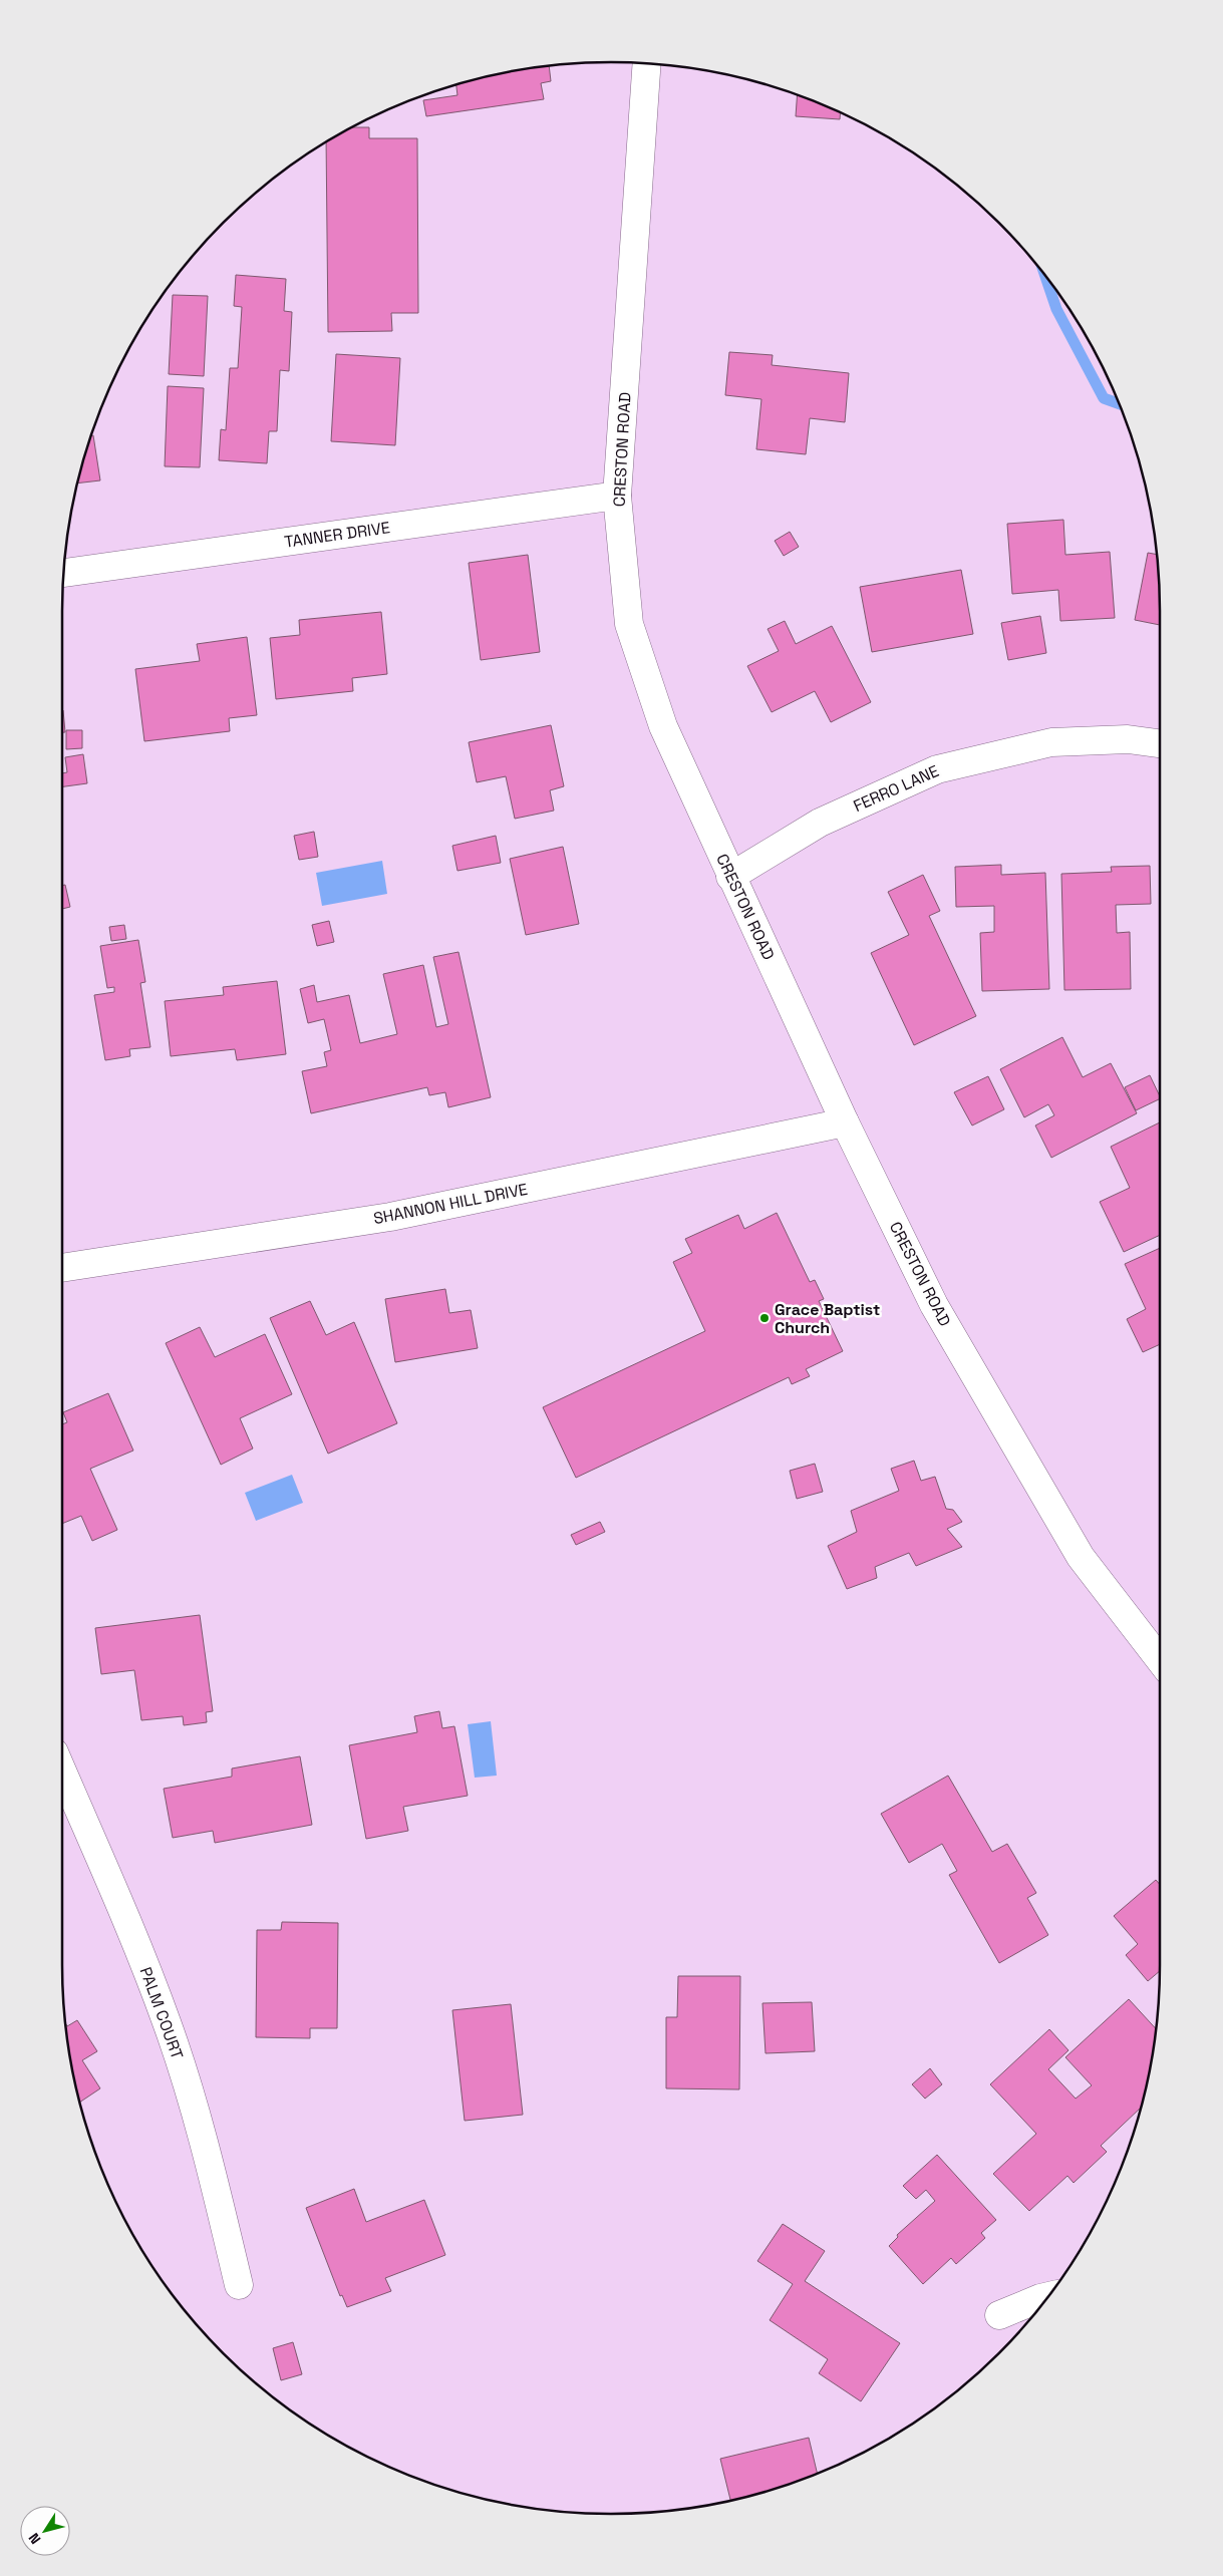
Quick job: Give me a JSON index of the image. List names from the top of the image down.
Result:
{
  "streets": {
    "street": [
      "CRESTON ROAD",
      "TANNER DRIVE",
      "FERRO LANE",
      "SHANNON HILL DRIVE",
      "PALM COURT"
    ]
  },
  "crossings": [
    ["CRESTON ROAD", "TANNER DRIVE"],
    ["CRESTON ROAD", "FERRO LANE"],
    ["CRESTON ROAD", "SHANNON HILL DRIVE"]
  ],
  "places": ["Grace Baptist Church"],
  "north": "bottom left"
}
